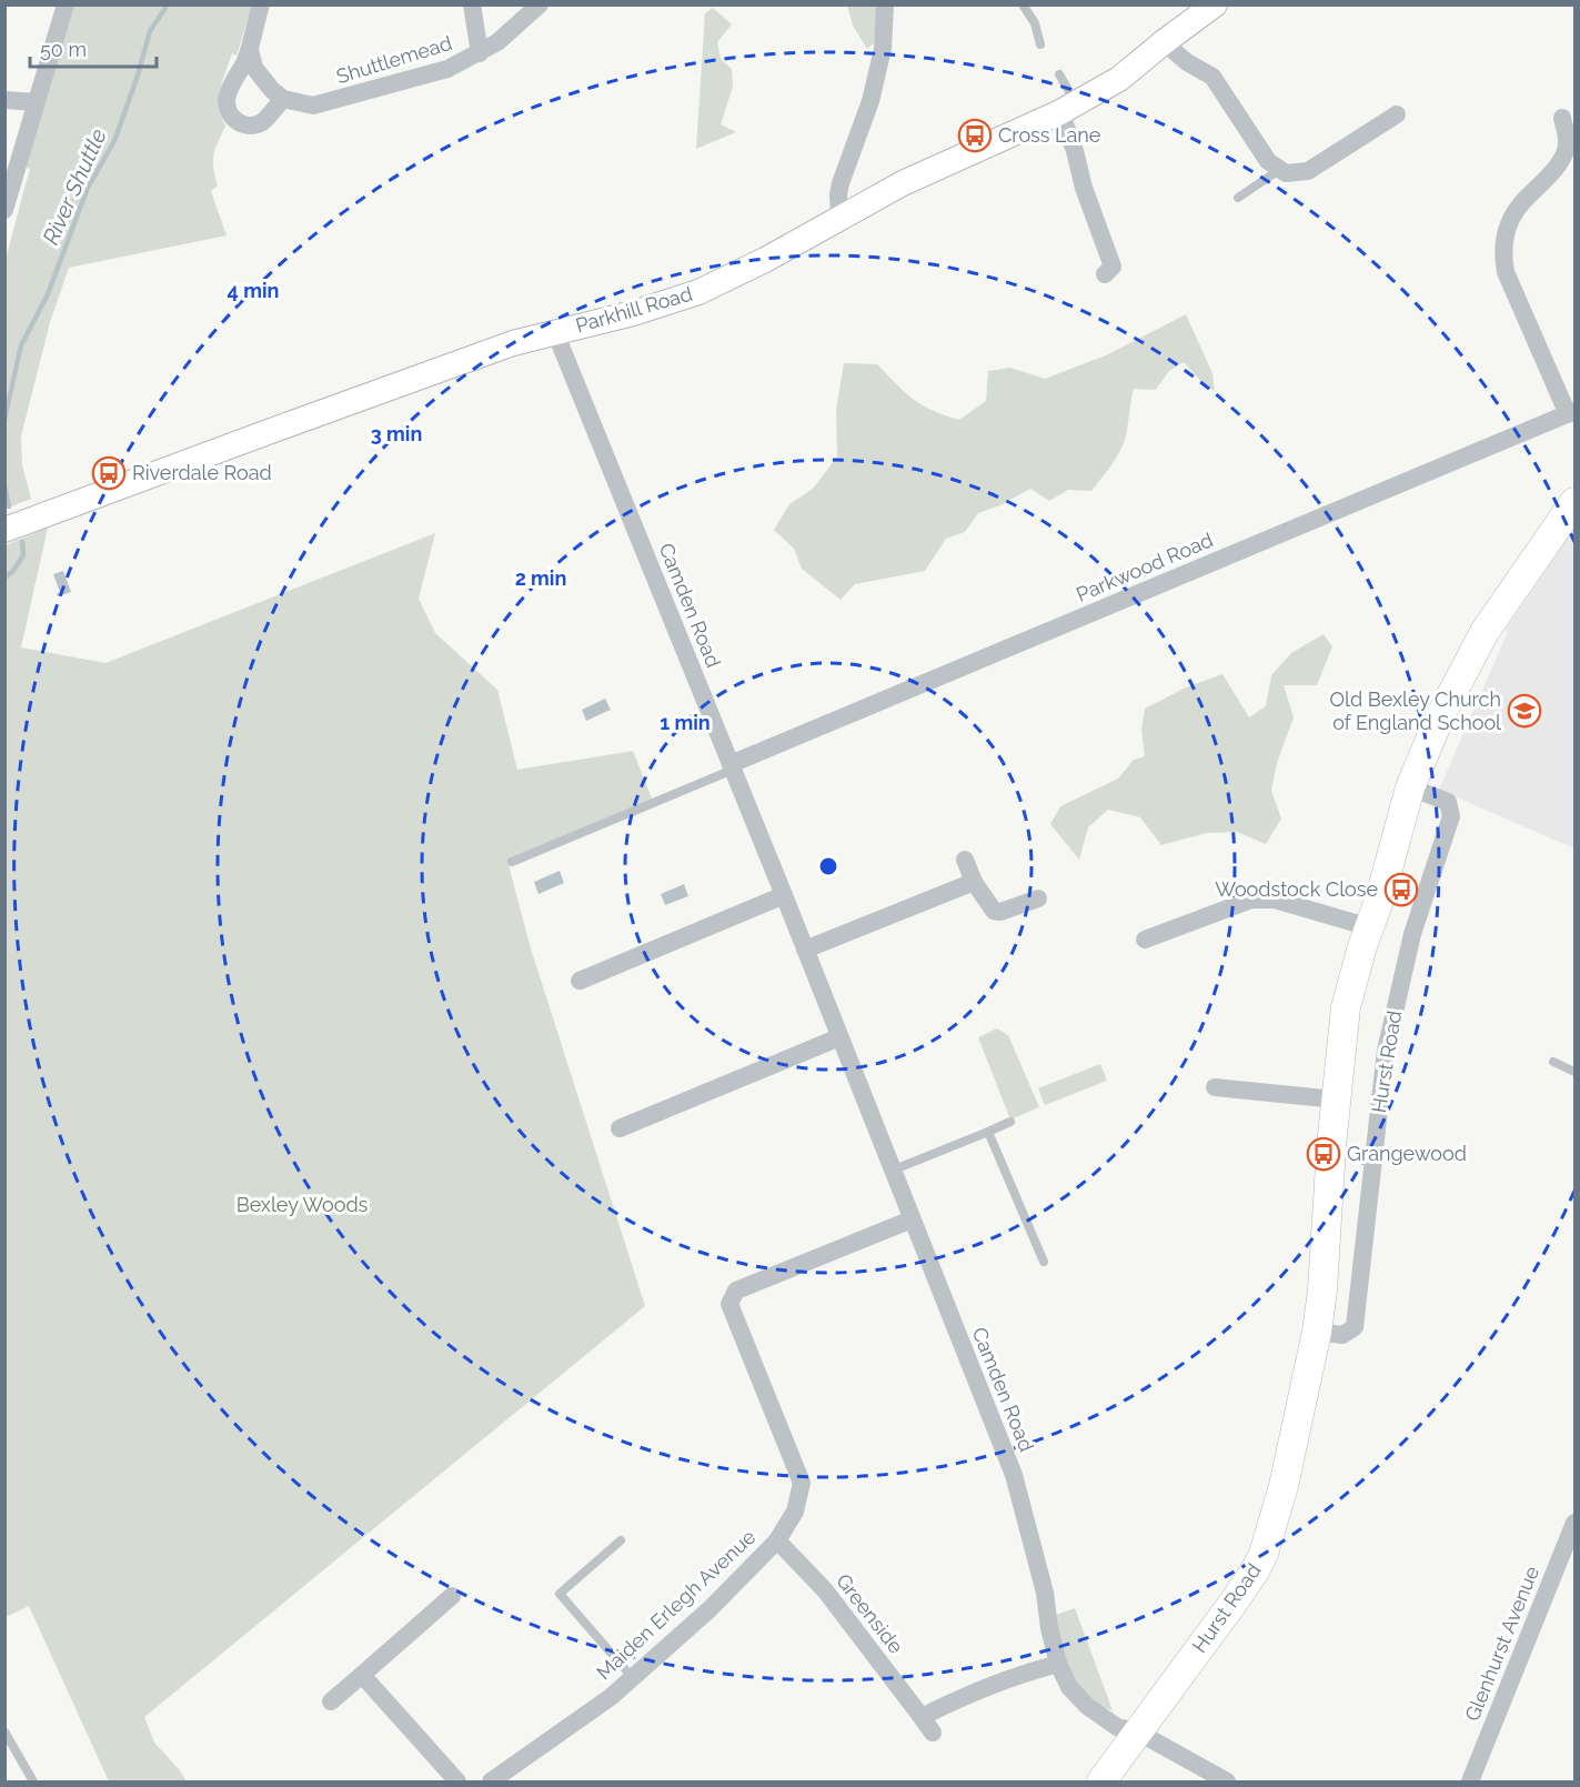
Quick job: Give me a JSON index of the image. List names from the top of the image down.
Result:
{
  "streets": {
    "main road": ["Parkhill Road", "Hurst Road"],
    "street": [
      "Shuttlemead",
      "Parkwood Road",
      "Camden Road",
      "Maiden Erlegh Avenue",
      "Greenside",
      "Glenhurst Avenue"
    ]
  },
  "crossings": [
    ["Parkhill Road", "Camden Road"],
    ["Parkwood Road", "Camden Road"],
    ["Camden Road", "Hurst Road"],
    ["Camden Road", "Maiden Erlegh Avenue"],
    ["Camden Road", "Greenside"],
    ["Maiden Erlegh Avenue", "Greenside"]
  ],
  "water": ["River Shuttle"],
  "parks": ["Bexley Woods"],
  "places": {
    "bus stop": [
      "Cross Lane",
      "Riverdale Road",
      "Woodstock Close",
      "Grangewood"
    ],
    "school or university": ["Old Bexley Church of England School"]
  },
  "scale_bar": "50 m",
  "rings": [
    "4 min",
    "3 min",
    "2 min",
    "1 min"
  ]
}
